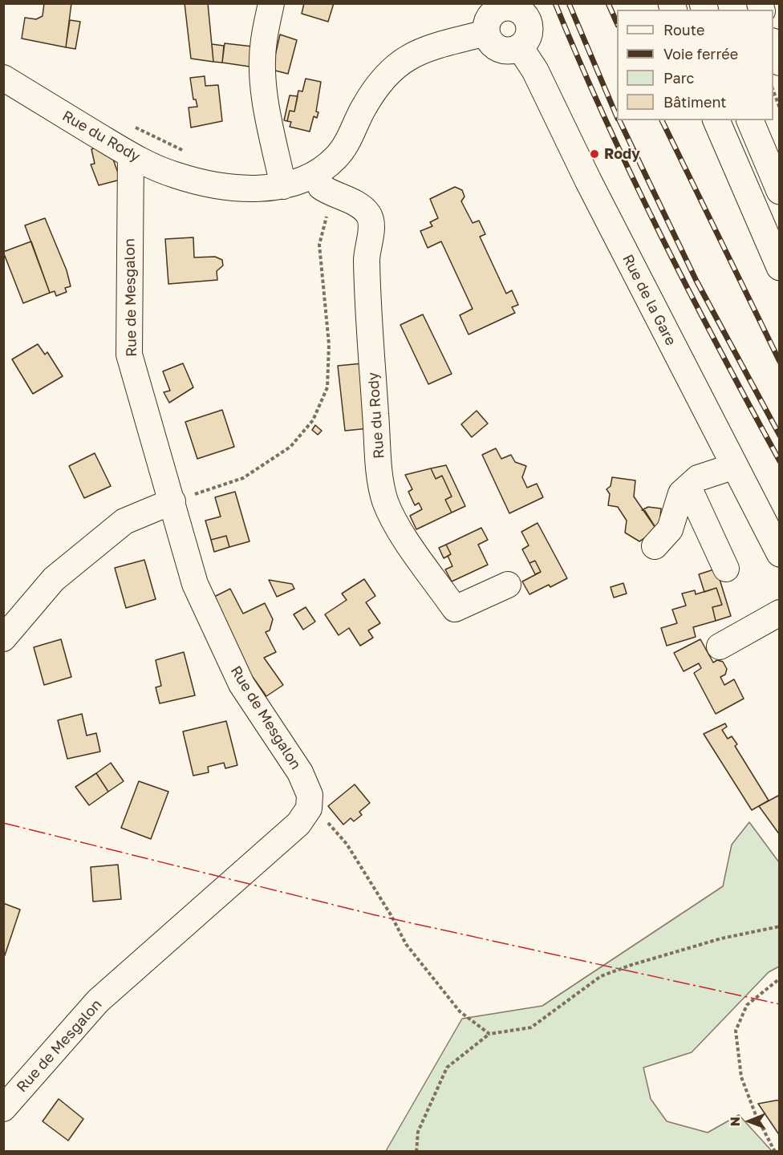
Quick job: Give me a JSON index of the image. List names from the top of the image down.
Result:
{
  "streets": {
    "main road": ["Rue de la Gare"],
    "street": ["Rue du Rody", "Rue de Mesgalon"]
  },
  "crossings": [
    ["Rue du Rody", "Rue de Mesgalon"],
    ["Rue du Rody", "Rue de la Gare"]
  ],
  "places": ["Rody"],
  "legend": [
    "Route",
    "Voie ferrée",
    "Parc",
    "Bâtiment"
  ],
  "north": "left"
}
